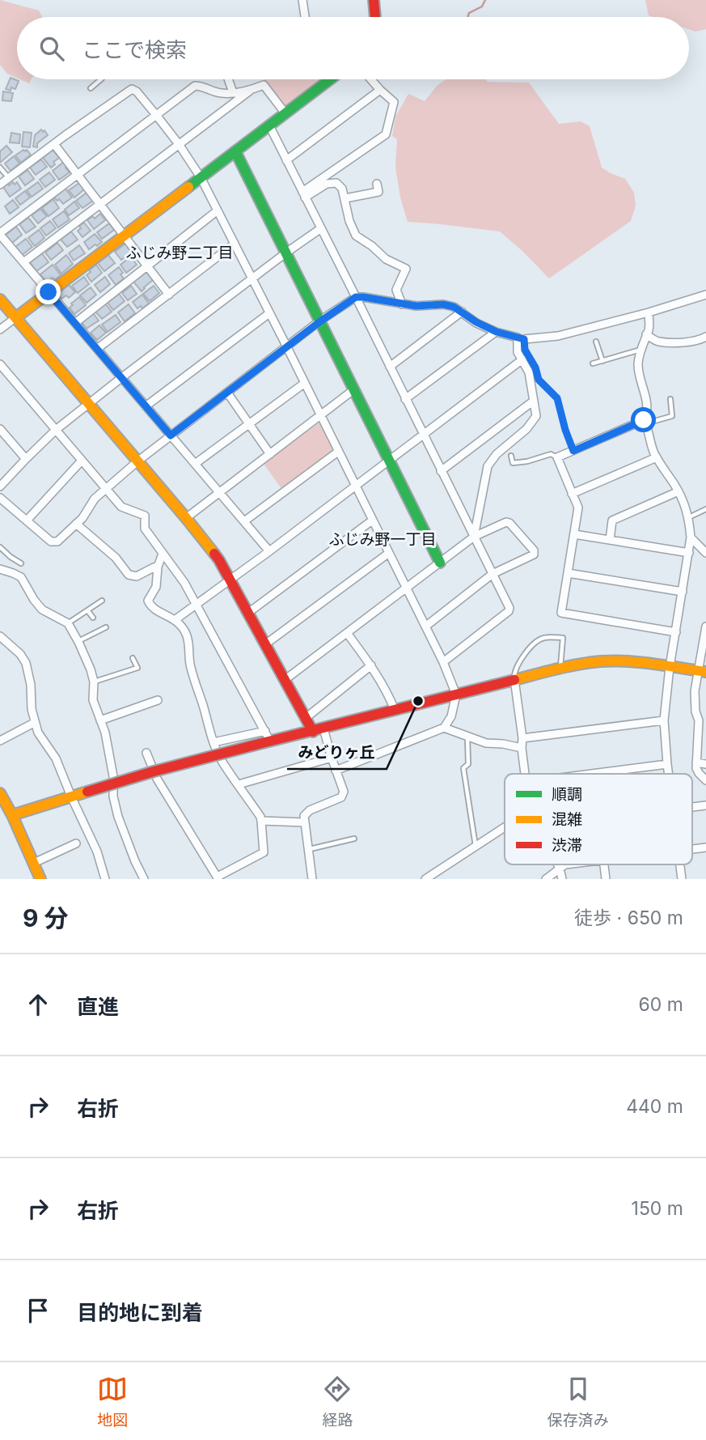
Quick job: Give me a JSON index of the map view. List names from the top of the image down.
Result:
{
  "districts": ["ふじみ野二丁目", "ふじみ野一丁目"],
  "places": ["みどりヶ丘"],
  "legend": ["順調", "混雑", "渋滞"],
  "page": {
    "search": "ここで検索",
    "heading": ["9 分", "徒歩 · 650 m"],
    "list": [
      ["直進", "60 m"],
      ["右折", "440 m"],
      ["右折", "150 m"],
      "目的地に到着"
    ],
    "nav": ["地図", "経路", "保存済み"]
  }
}
